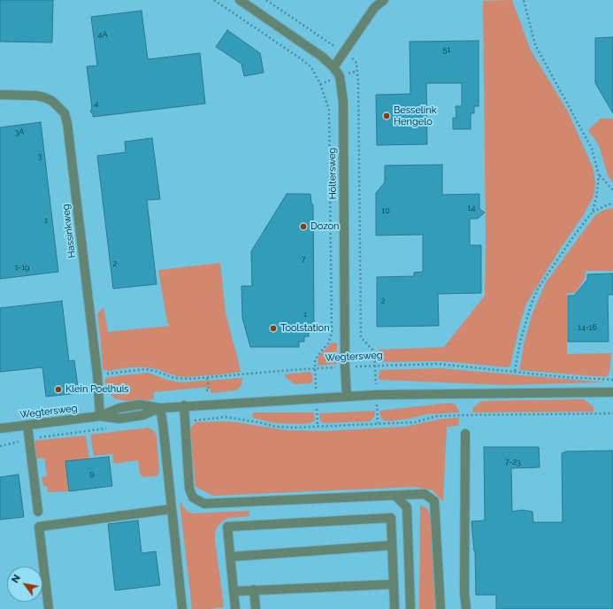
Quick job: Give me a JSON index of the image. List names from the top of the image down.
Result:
{
  "streets": {
    "street": ["Höltersweg", "Hassinkweg", "Wegtersweg"]
  },
  "crossings": [
    ["Höltersweg", "Wegtersweg"],
    ["Hassinkweg", "Wegtersweg"]
  ],
  "places": [
    "Besselink Hengelo",
    "Dozon",
    "Toolstation",
    "Klein Poelhuis"
  ],
  "house_numbers": [
    "4A",
    "51",
    "4",
    "3A",
    "3",
    "14",
    "10",
    "1",
    "7",
    "2",
    "1-19",
    "2",
    "1",
    "14-16",
    "7-23",
    "9"
  ],
  "north": "top left"
}
